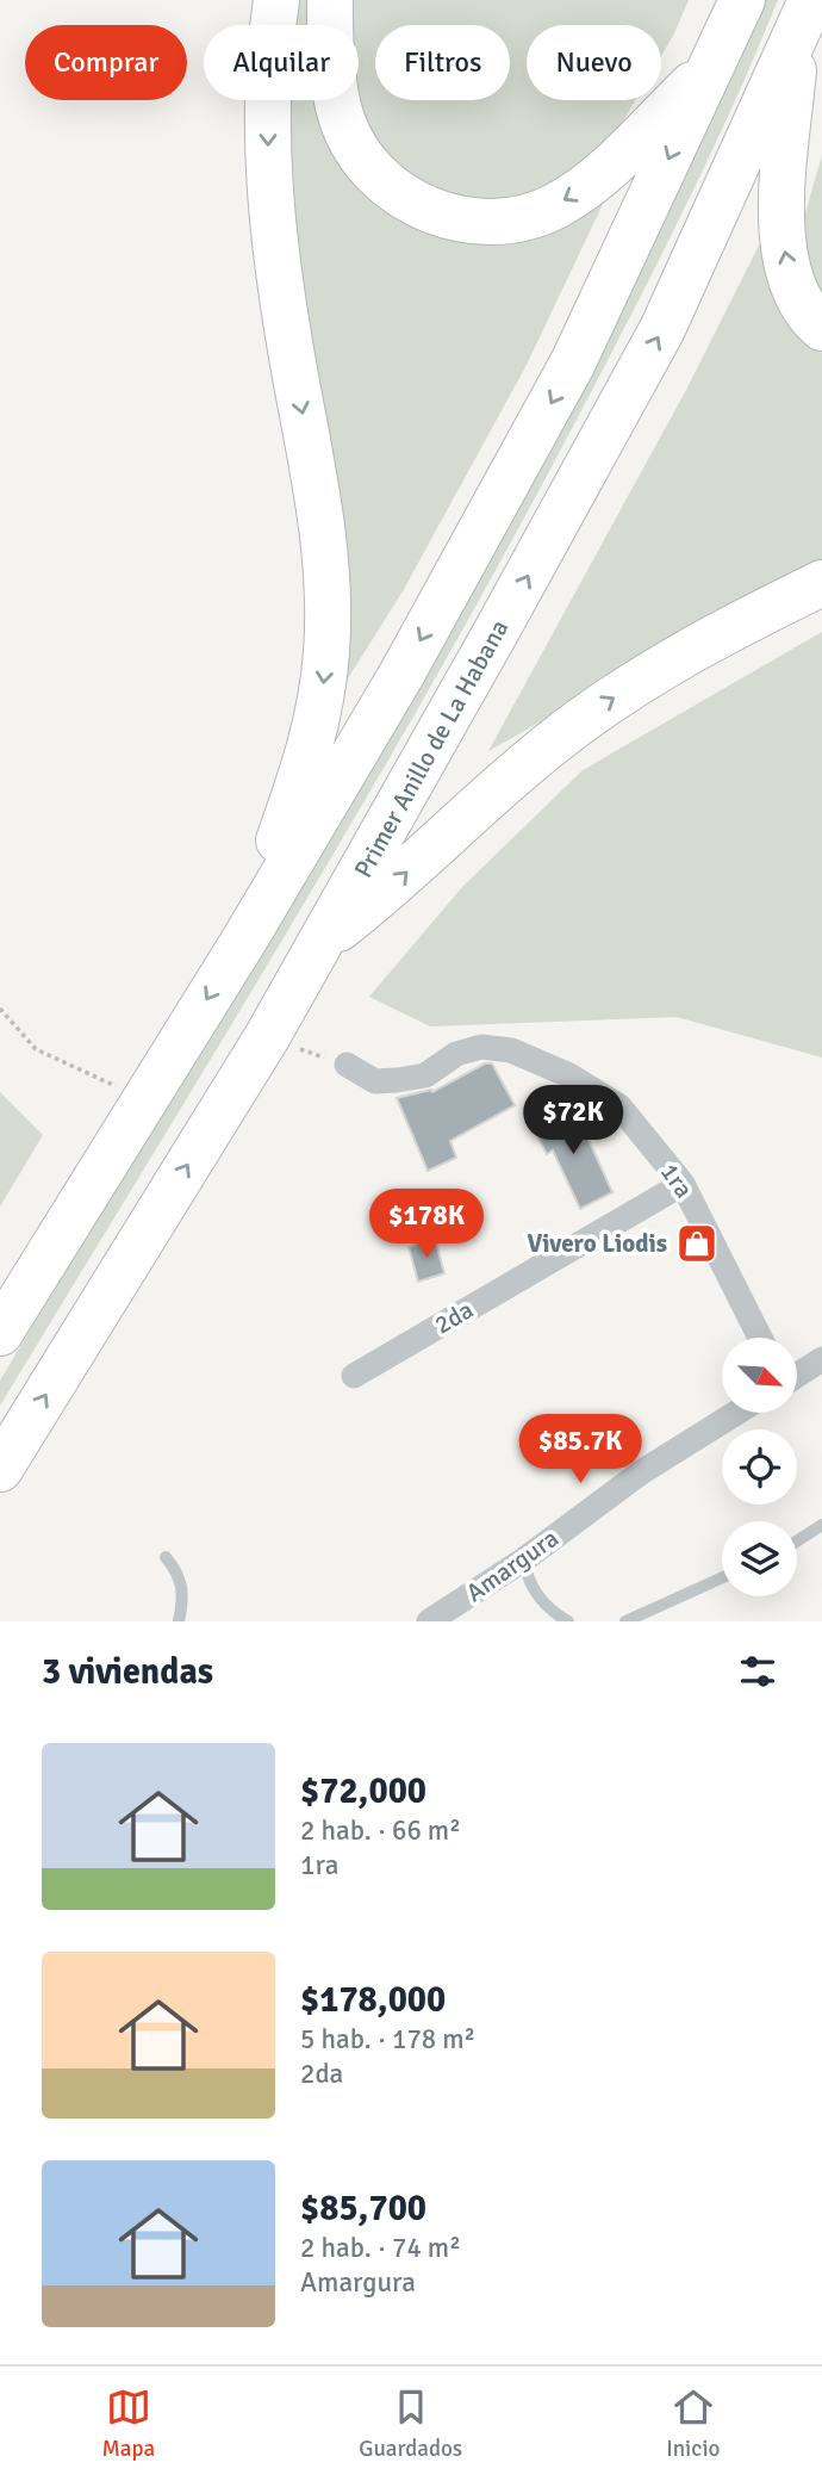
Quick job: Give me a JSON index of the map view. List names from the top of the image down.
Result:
{
  "streets": {
    "highway": ["Primer Anillo de La Habana"],
    "street": ["1ra", "2da", "Amargura"]
  },
  "crossings": [
    ["1ra", "2da"]
  ],
  "places": {
    "shop": ["Vivero Liodis"]
  },
  "north": "bottom right",
  "page": {
    "chip": [
      "Comprar",
      "Alquilar",
      "Filtros",
      "Nuevo"
    ],
    "price": ["$72K", "$178K", "$85.7K"],
    "heading": "3 viviendas",
    "list": [
      {
        "name": "$72,000",
        "note": "2 hab. · 66 m² · 1ra"
      },
      {
        "name": "$178,000",
        "note": "5 hab. · 178 m² · 2da"
      },
      {
        "name": "$85,700",
        "note": "2 hab. · 74 m² · Amargura"
      }
    ],
    "tabs": ["Mapa", "Guardados", "Inicio"]
  }
}
